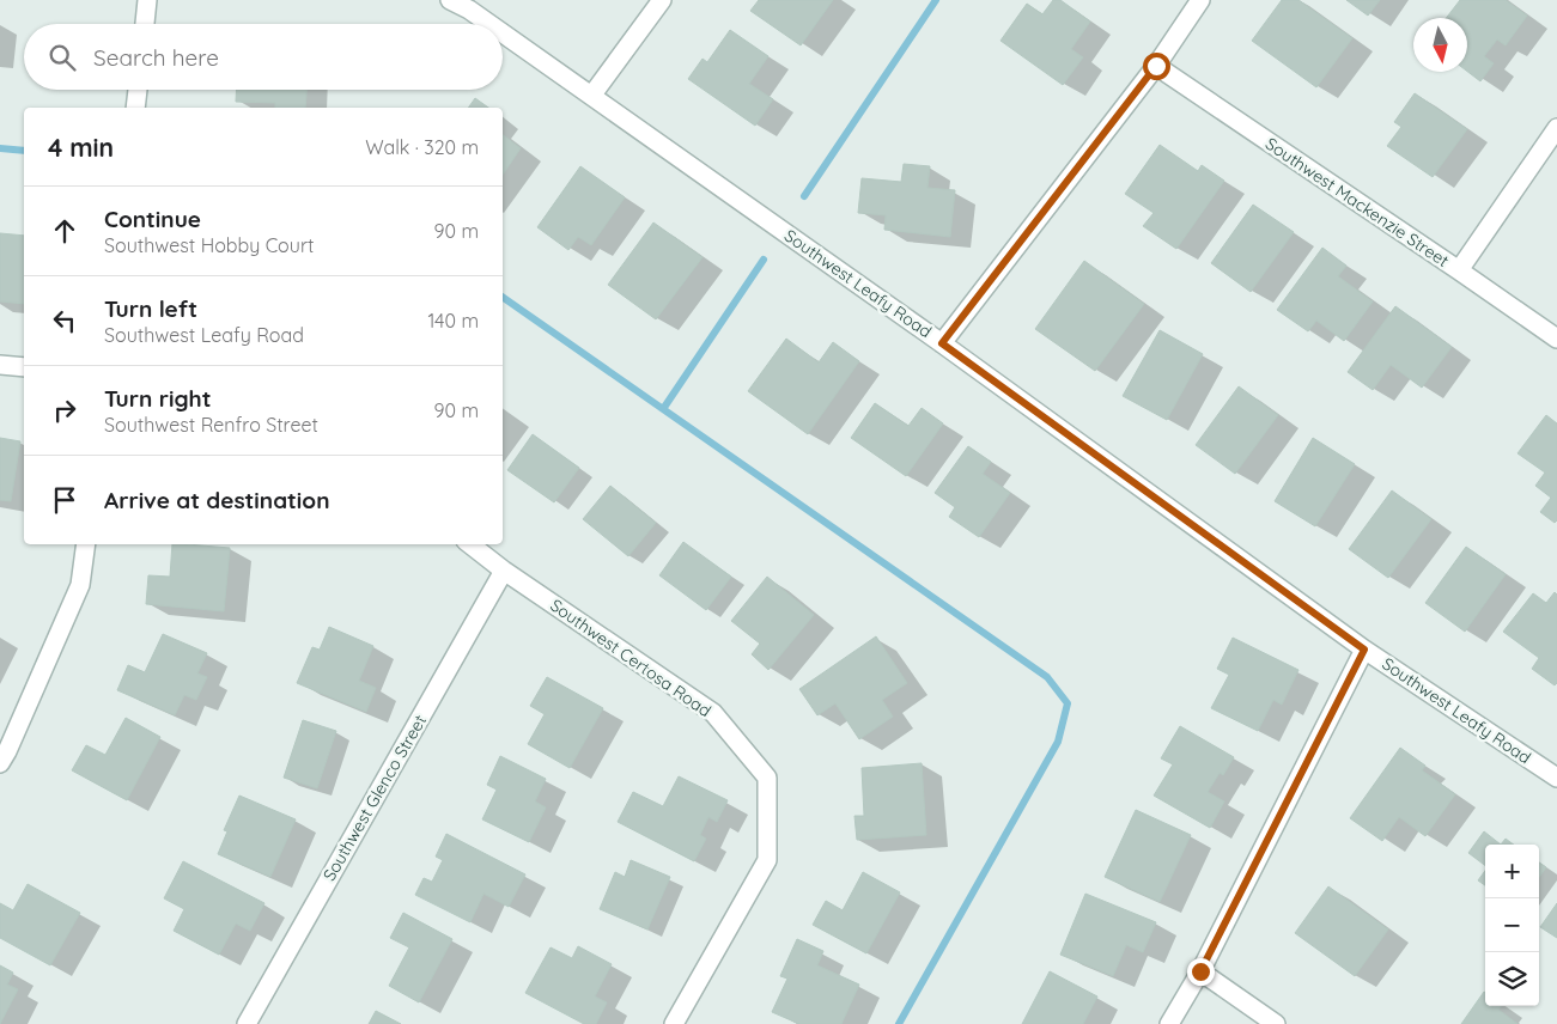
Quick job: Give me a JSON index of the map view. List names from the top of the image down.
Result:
{
  "streets": {
    "street": [
      "Southwest Mackenzie Street",
      "Southwest Leafy Road",
      "Southwest Certosa Road",
      "Southwest Glenco Street"
    ]
  },
  "crossings": [
    ["Southwest Certosa Road", "Southwest Glenco Street"]
  ],
  "north": "bottom",
  "page": {
    "search": "Search here",
    "heading": ["4 min", "Walk · 320 m"],
    "list": [
      ["Continue", "Southwest Hobby Court", "90 m"],
      ["Turn left", "Southwest Leafy Road", "140 m"],
      ["Turn right", "Southwest Renfro Street", "90 m"],
      "Arrive at destination"
    ],
    "map_buttons": ["+", "−"]
  }
}
